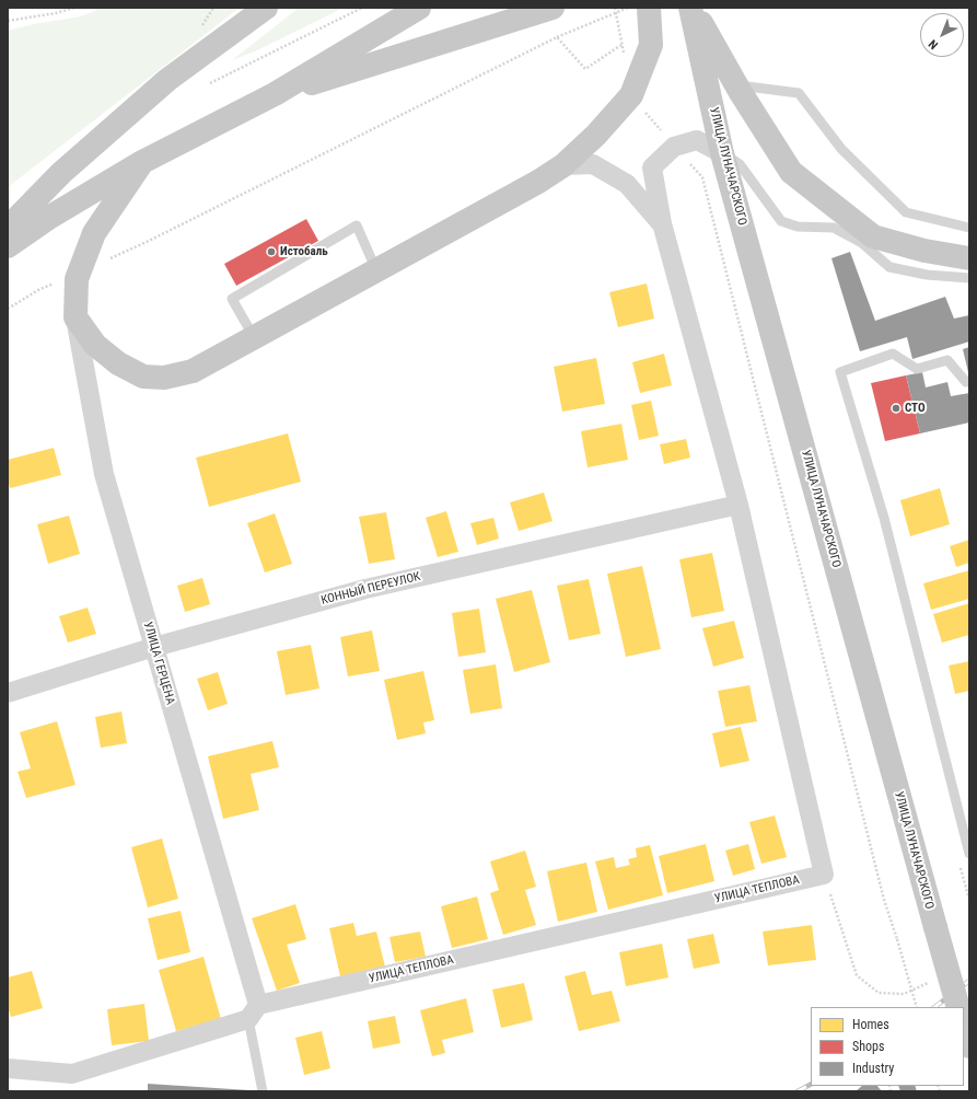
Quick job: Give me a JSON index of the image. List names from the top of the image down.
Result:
{
  "streets": {
    "main road": ["УЛИЦА ЛУНАЧАРСКОГО"],
    "street": ["КОННЫЙ ПЕРЕУЛОК", "УЛИЦА ГЕРЦЕНА", "УЛИЦА ТЕПЛОВА"]
  },
  "crossings": [
    ["КОННЫЙ ПЕРЕУЛОК", "УЛИЦА ГЕРЦЕНА"],
    ["УЛИЦА ГЕРЦЕНА", "УЛИЦА ТЕПЛОВА"]
  ],
  "places": ["Истобаль", "СТО"],
  "legend": ["Homes", "Shops", "Industry"],
  "north": "bottom left"
}
